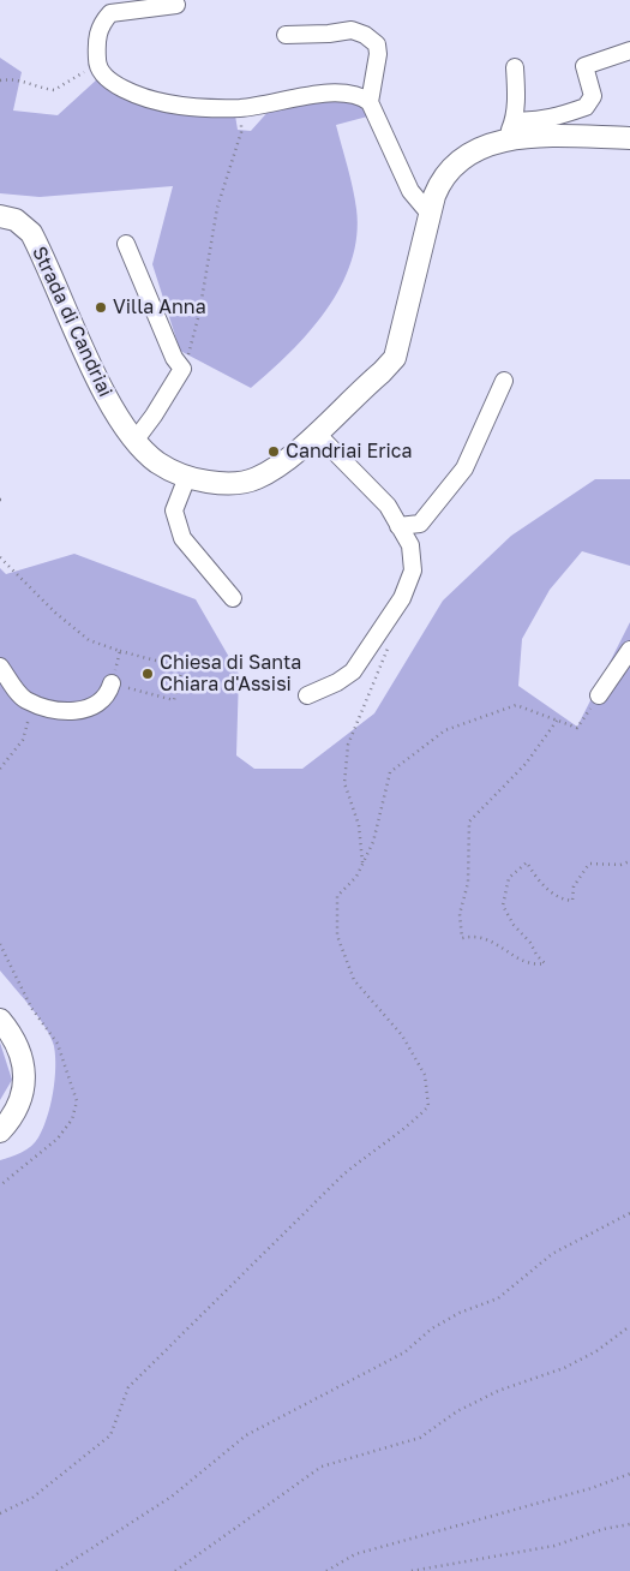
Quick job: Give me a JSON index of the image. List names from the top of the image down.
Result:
{
  "streets": {
    "main road": ["Strada di Candriai"]
  },
  "places": ["Villa Anna", "Candriai Erica", "Chiesa di Santa Chiara d'Assisi"]
}
